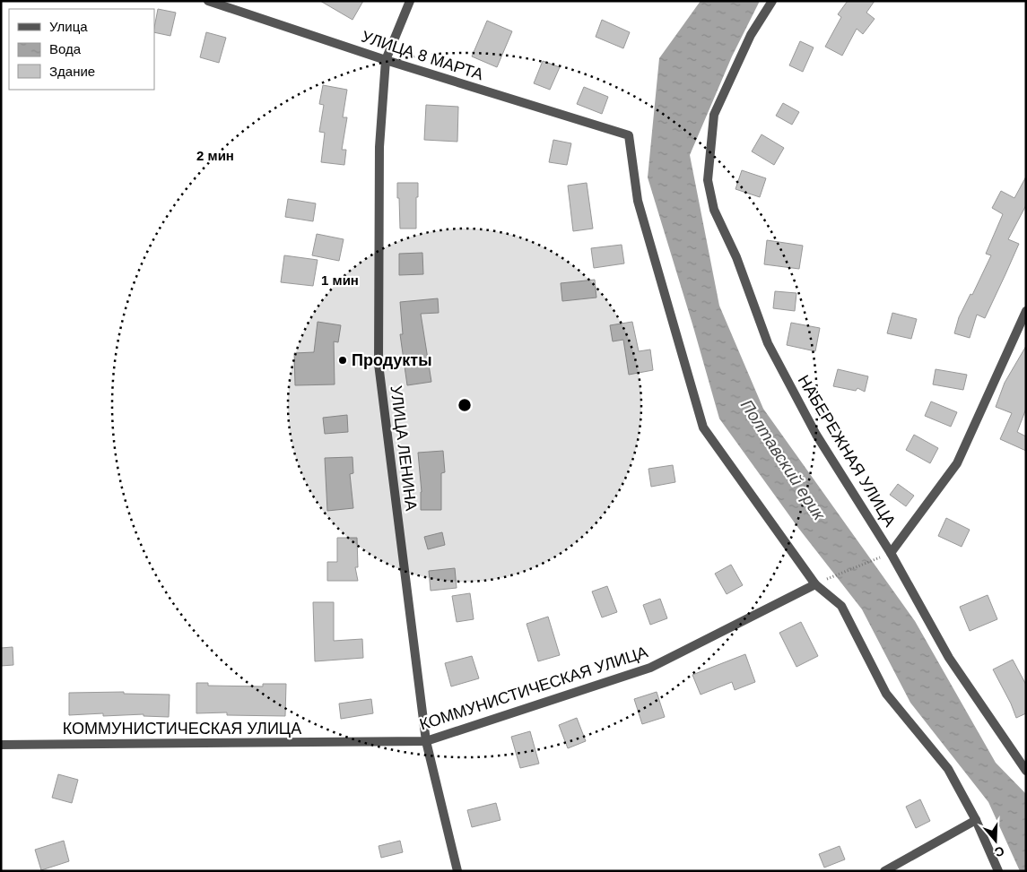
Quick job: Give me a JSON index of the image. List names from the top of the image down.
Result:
{
  "streets": {
    "street": [
      "УЛИЦА 8 МАРТА",
      "УЛИЦА ЛЕНИНА",
      "НАБЕРЕЖНАЯ УЛИЦА",
      "КОММУНИСТИЧЕСКАЯ УЛИЦА"
    ]
  },
  "crossings": [
    ["УЛИЦА 8 МАРТА", "УЛИЦА ЛЕНИНА"],
    ["УЛИЦА 8 МАРТА", "КОММУНИСТИЧЕСКАЯ УЛИЦА"],
    ["УЛИЦА ЛЕНИНА", "КОММУНИСТИЧЕСКАЯ УЛИЦА"]
  ],
  "water": ["Полтавский ерик"],
  "places": ["Продукты"],
  "legend": ["Улица", "Вода", "Здание"],
  "north": "bottom",
  "rings": ["2 мин", "1 мин"]
}
